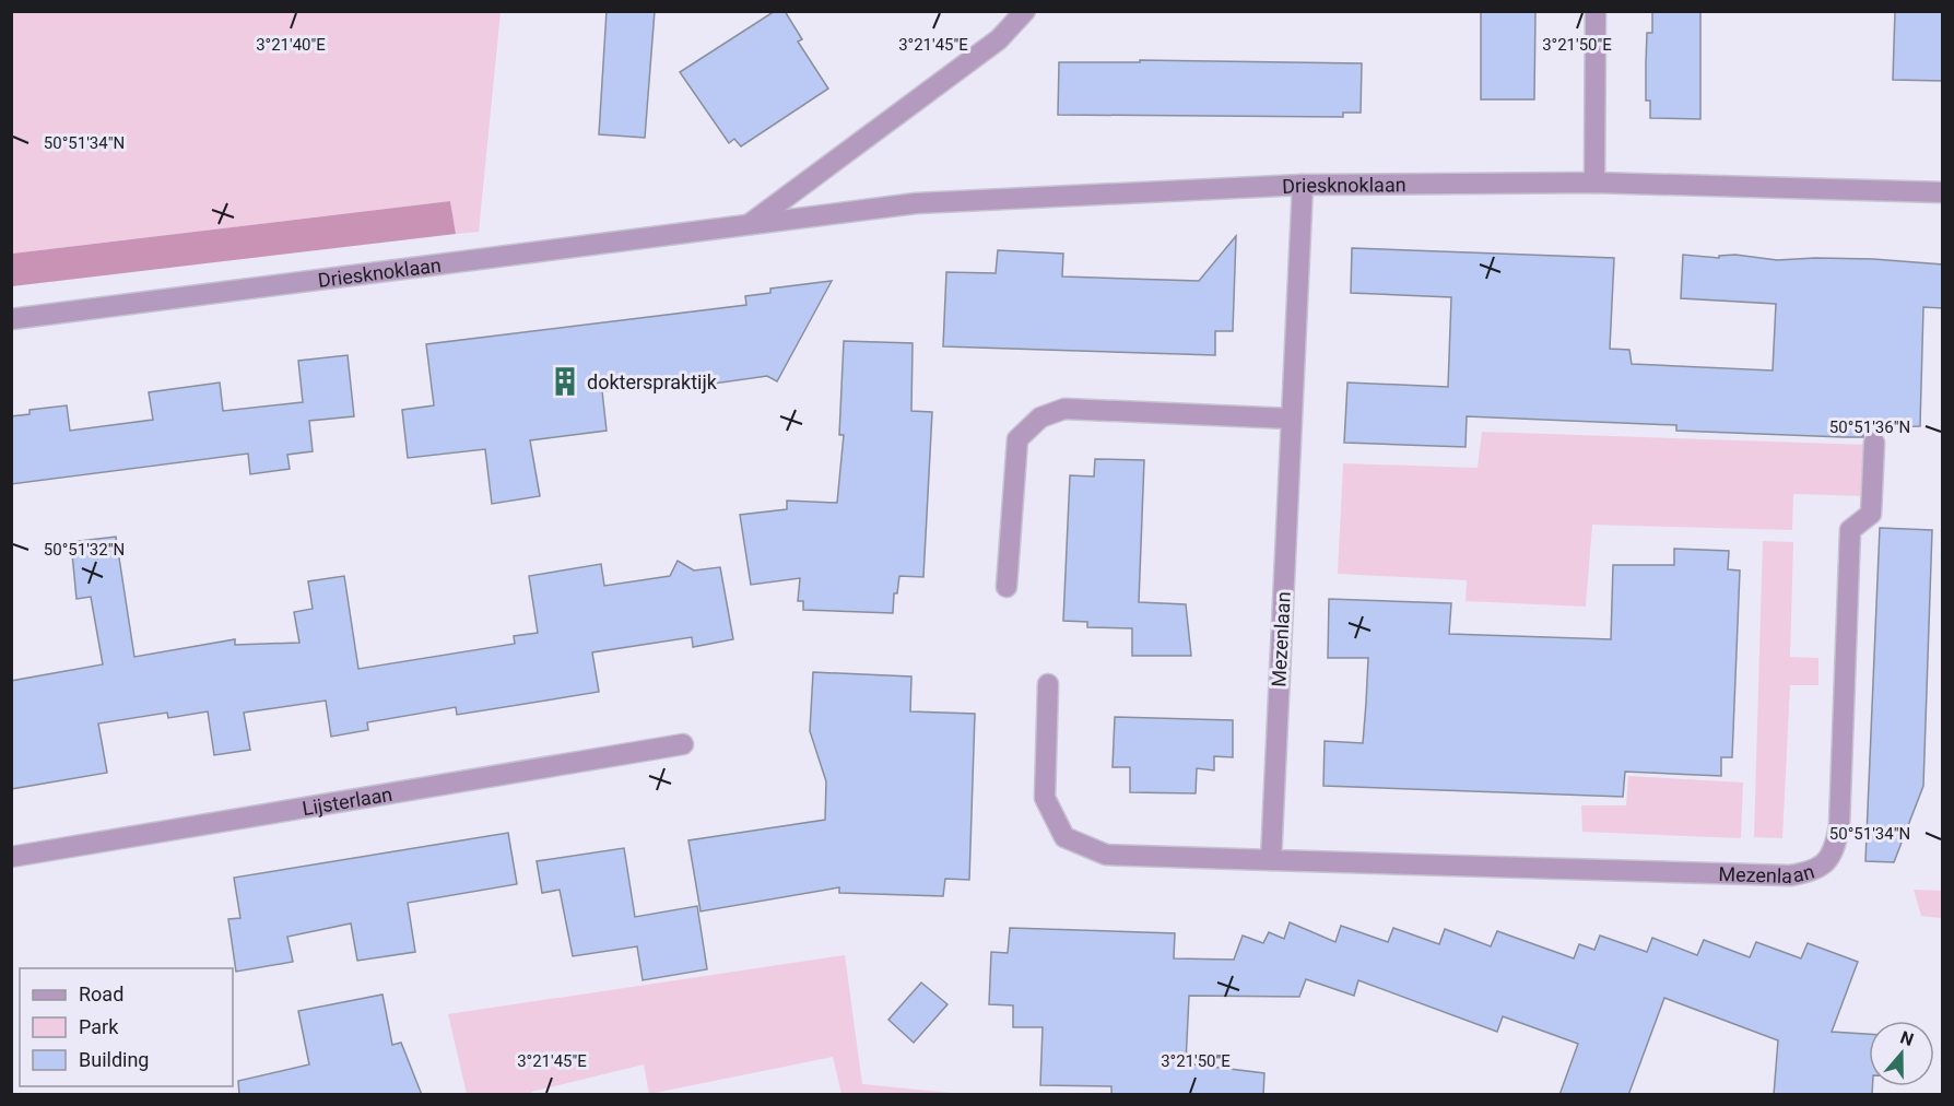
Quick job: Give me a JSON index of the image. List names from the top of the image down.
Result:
{
  "streets": {
    "street": ["Driesknoklaan", "Mezenlaan", "Lijsterlaan"]
  },
  "crossings": [
    ["Driesknoklaan", "Mezenlaan"]
  ],
  "places": {
    "building": ["dokterspraktijk"]
  },
  "legend": ["Road", "Park", "Building"],
  "north": "top",
  "coordinates": [
    "3°21'45\"E",
    "3°21'50\"E",
    "3°21'40\"E",
    "50°51'34\"N",
    "50°51'36\"N",
    "50°51'32\"N"
  ]
}
